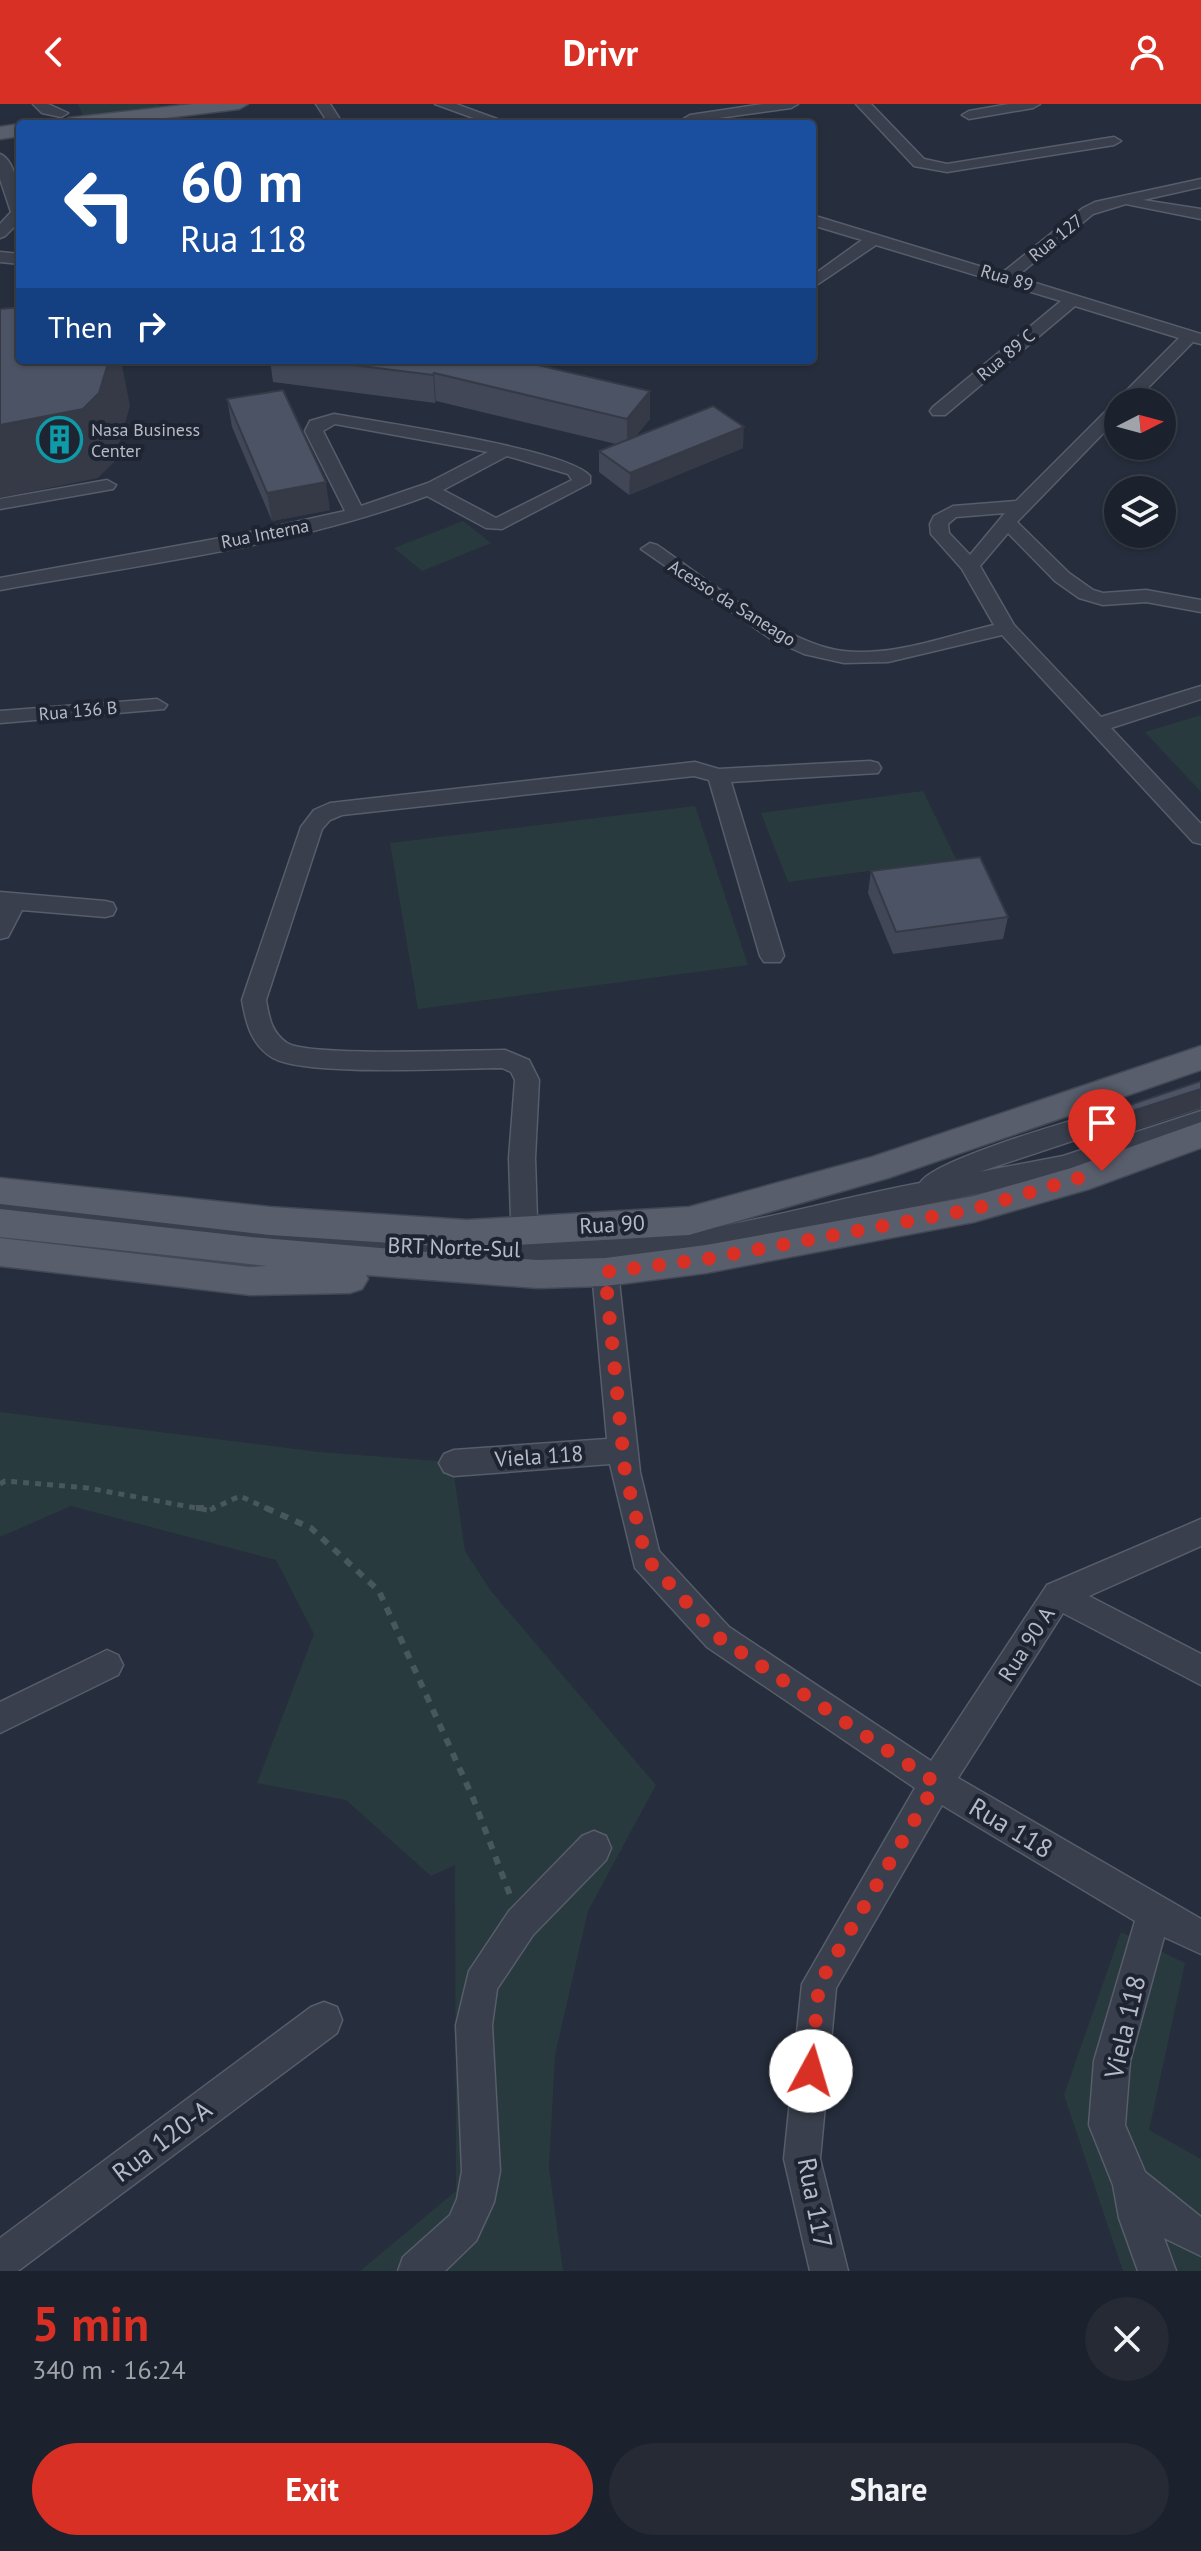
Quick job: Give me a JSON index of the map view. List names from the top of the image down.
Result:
{
  "streets": {
    "main road": ["Rua 90"],
    "street": [
      "Rua 127",
      "Rua 89",
      "Rua 89 C",
      "Rua Interna",
      "Acesso da Saneago",
      "Rua 136 B",
      "BRT Norte-Sul",
      "Viela 118",
      "Rua 90 A",
      "Rua 118",
      "Rua 120-A",
      "Rua 117"
    ]
  },
  "crossings": [
    ["Rua 127", "Rua 89"],
    ["Rua 89", "Rua 89 C"],
    ["Rua 90", "Rua 118"],
    ["Viela 118", "Rua 118"],
    ["Rua 90 A", "Rua 118"],
    ["Rua 90 A", "Rua 117"],
    ["Rua 118", "Rua 117"]
  ],
  "places": {
    "building": ["Nasa Business Center"]
  },
  "north": "right",
  "page": {
    "header": "Drivr",
    "turn": ["60 m", "Rua 118"],
    "then": "Then",
    "heading": ["5 min", "340 m · 16:24"],
    "buttons": ["Exit", "Share"]
  }
}
